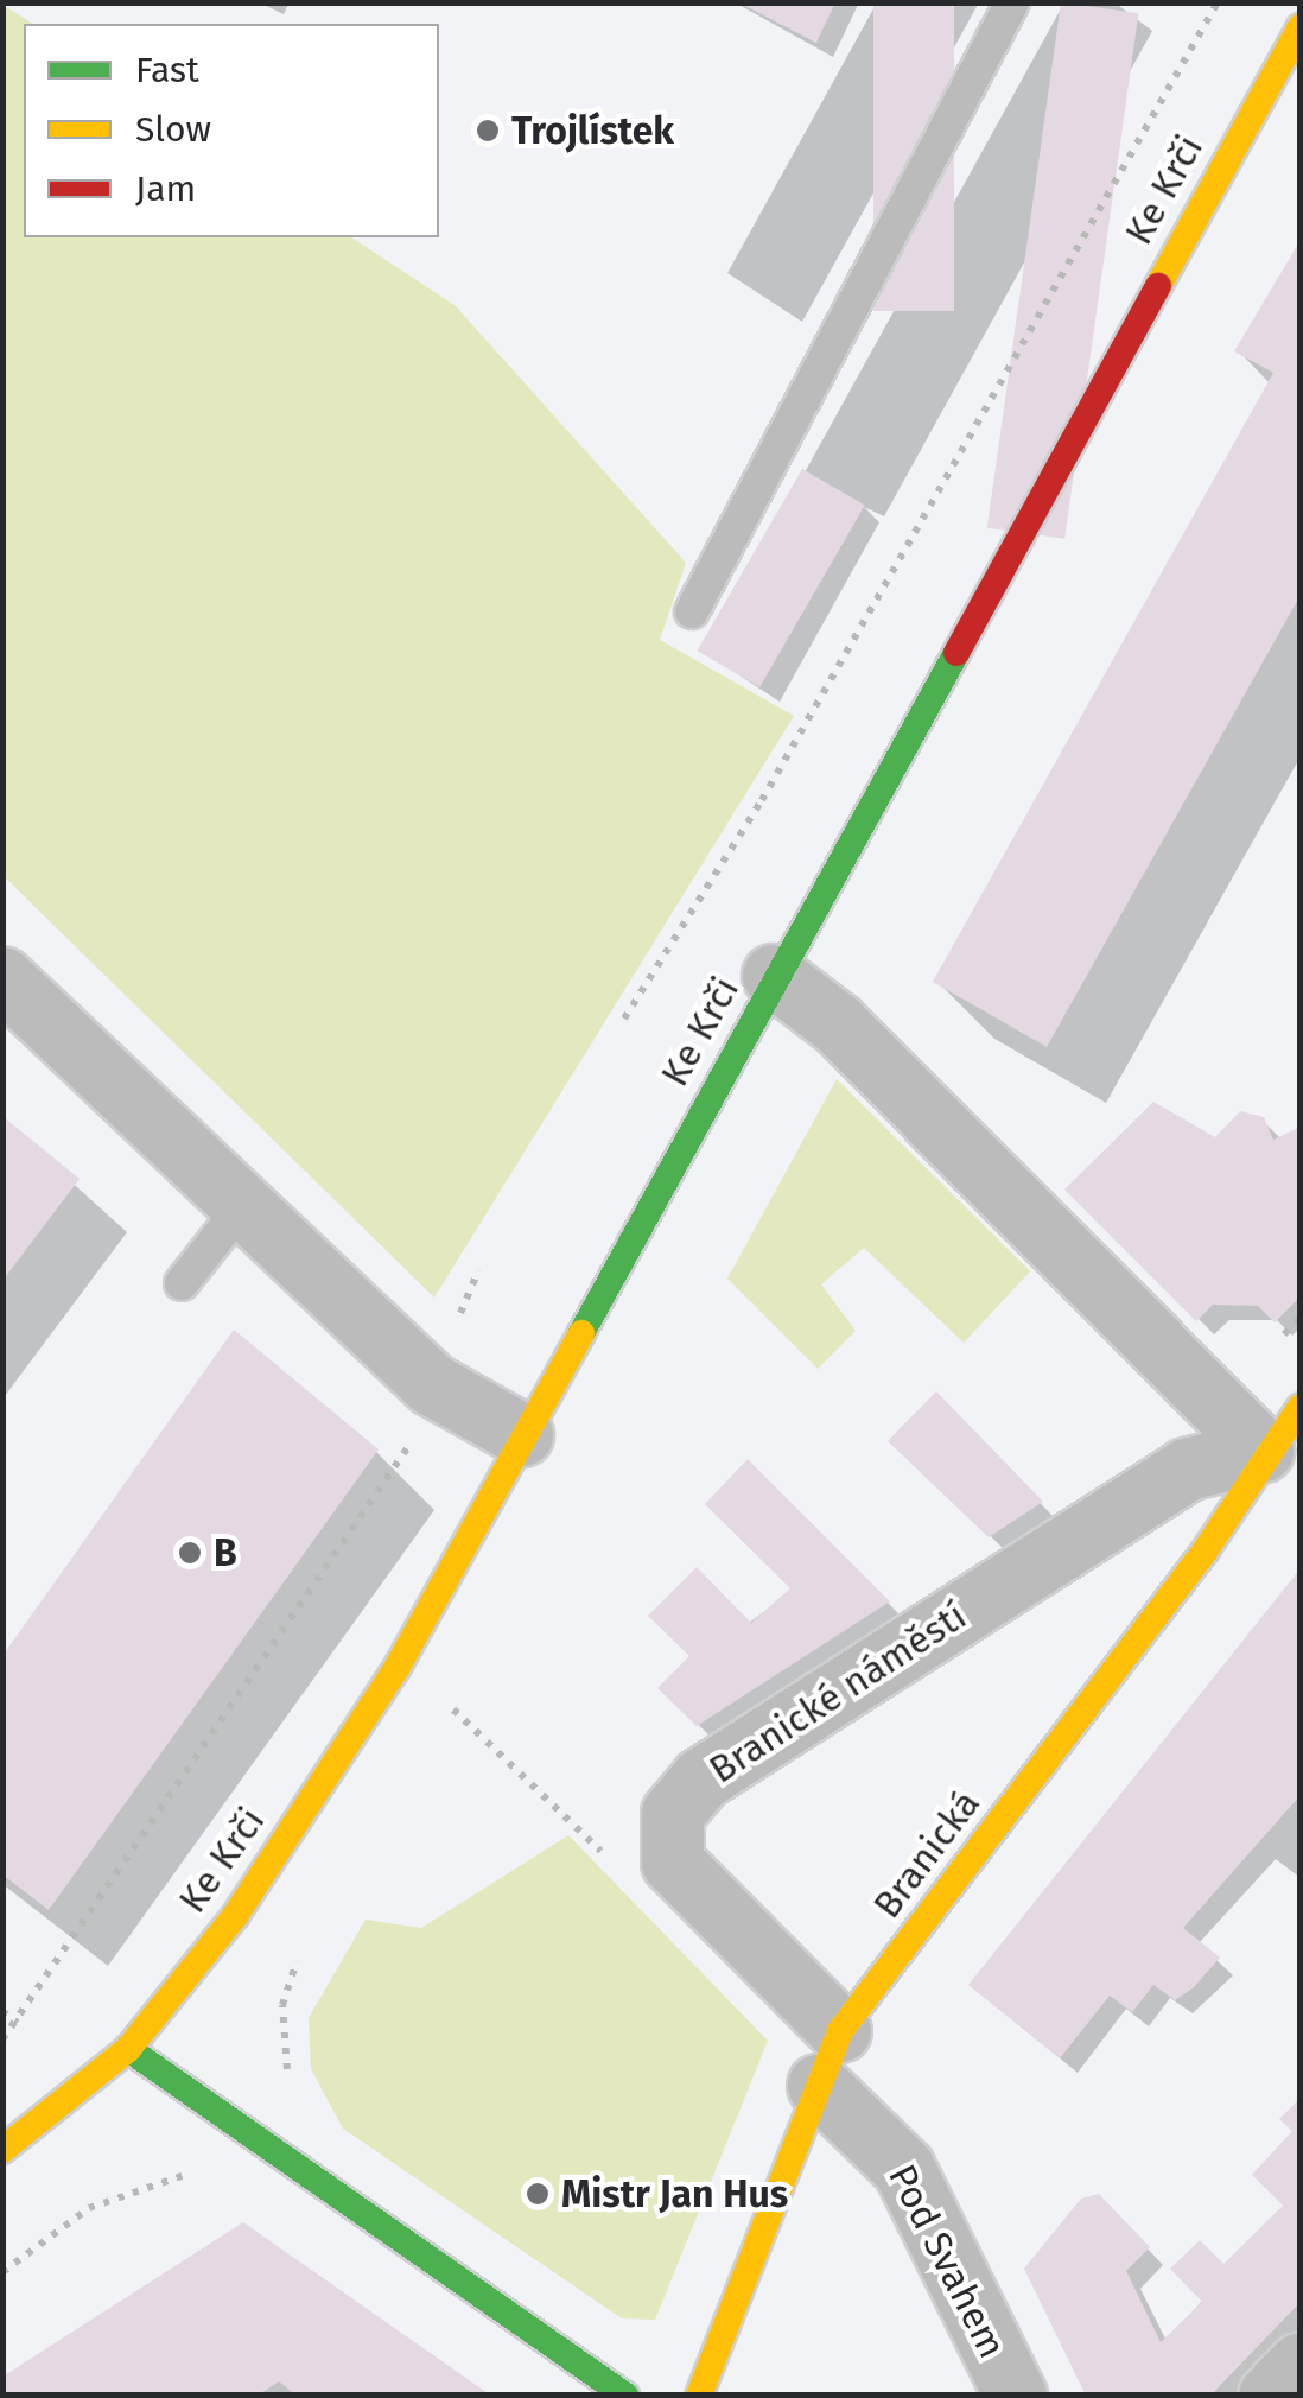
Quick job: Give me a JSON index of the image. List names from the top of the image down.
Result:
{
  "streets": {
    "main road": ["Ke Krči", "Branická"],
    "street": ["Branické náměstí", "Pod Svahem"]
  },
  "crossings": [
    ["Branické náměstí", "Branická"],
    ["Branické náměstí", "Pod Svahem"],
    ["Branická", "Pod Svahem"]
  ],
  "places": ["Trojlístek", "B", "Mistr Jan Hus"],
  "legend": ["Fast", "Slow", "Jam"]
}
